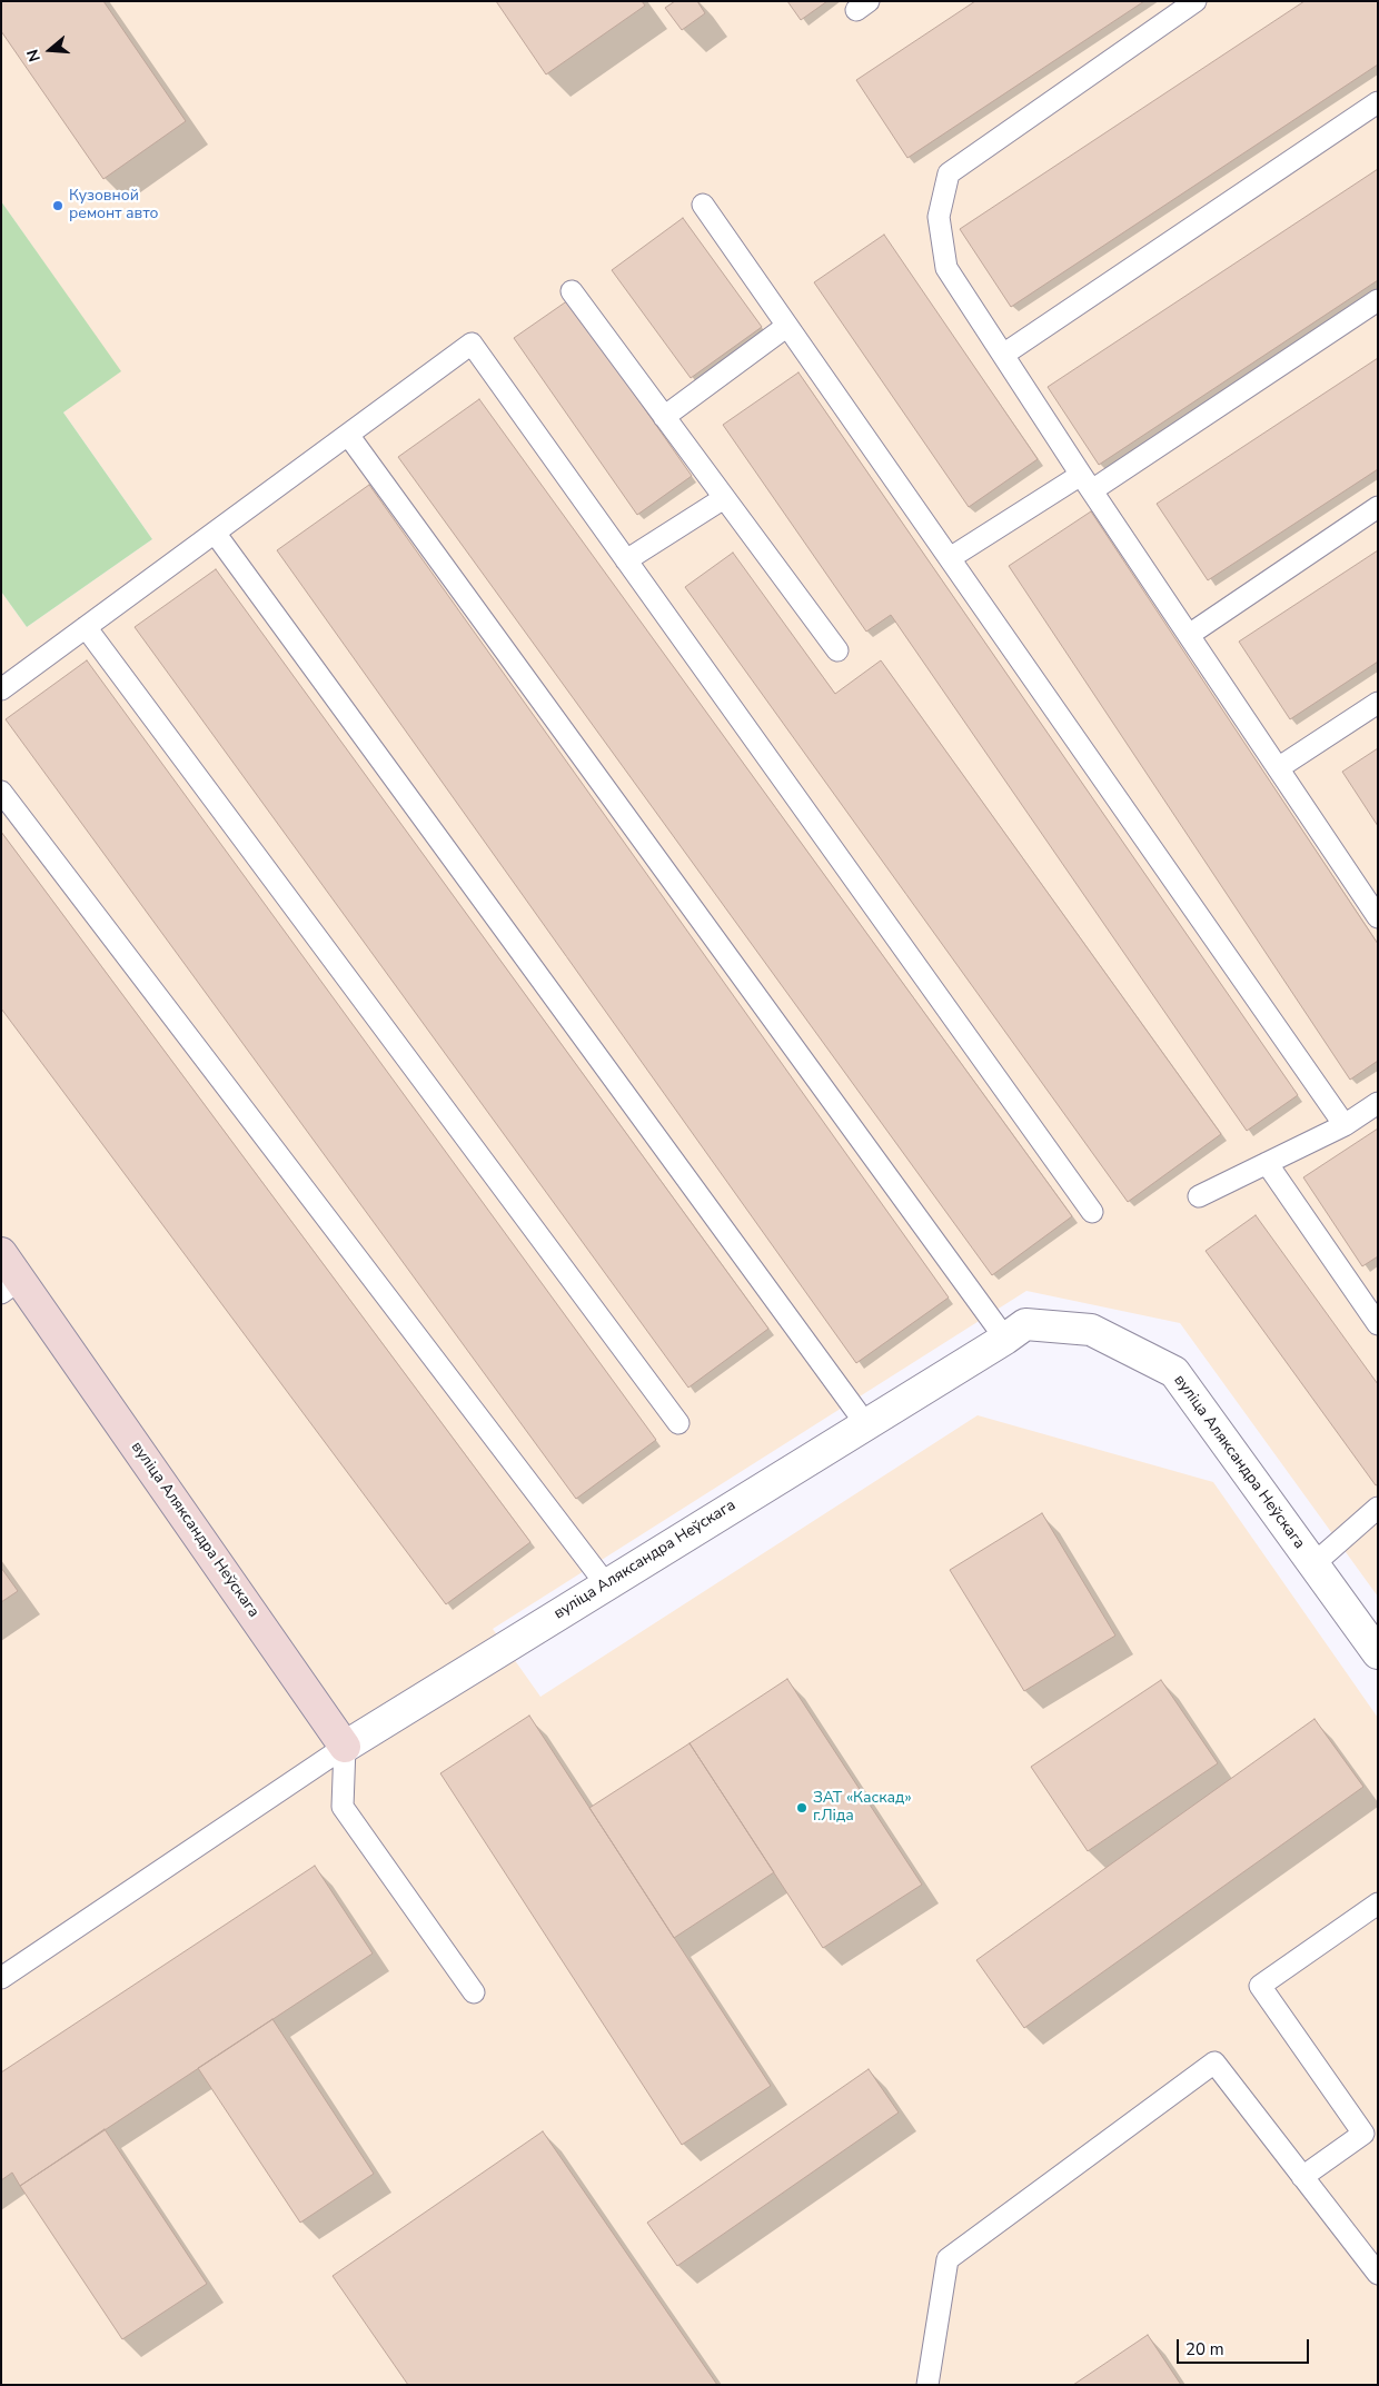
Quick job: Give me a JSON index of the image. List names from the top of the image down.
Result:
{
  "streets": {
    "street": ["вуліца Аляксандра Неўскага"]
  },
  "places": ["Кузовной ремонт авто", "ЗАТ «Каскад» г.Ліда"],
  "scale_bar": "20 m",
  "north": "left"
}
